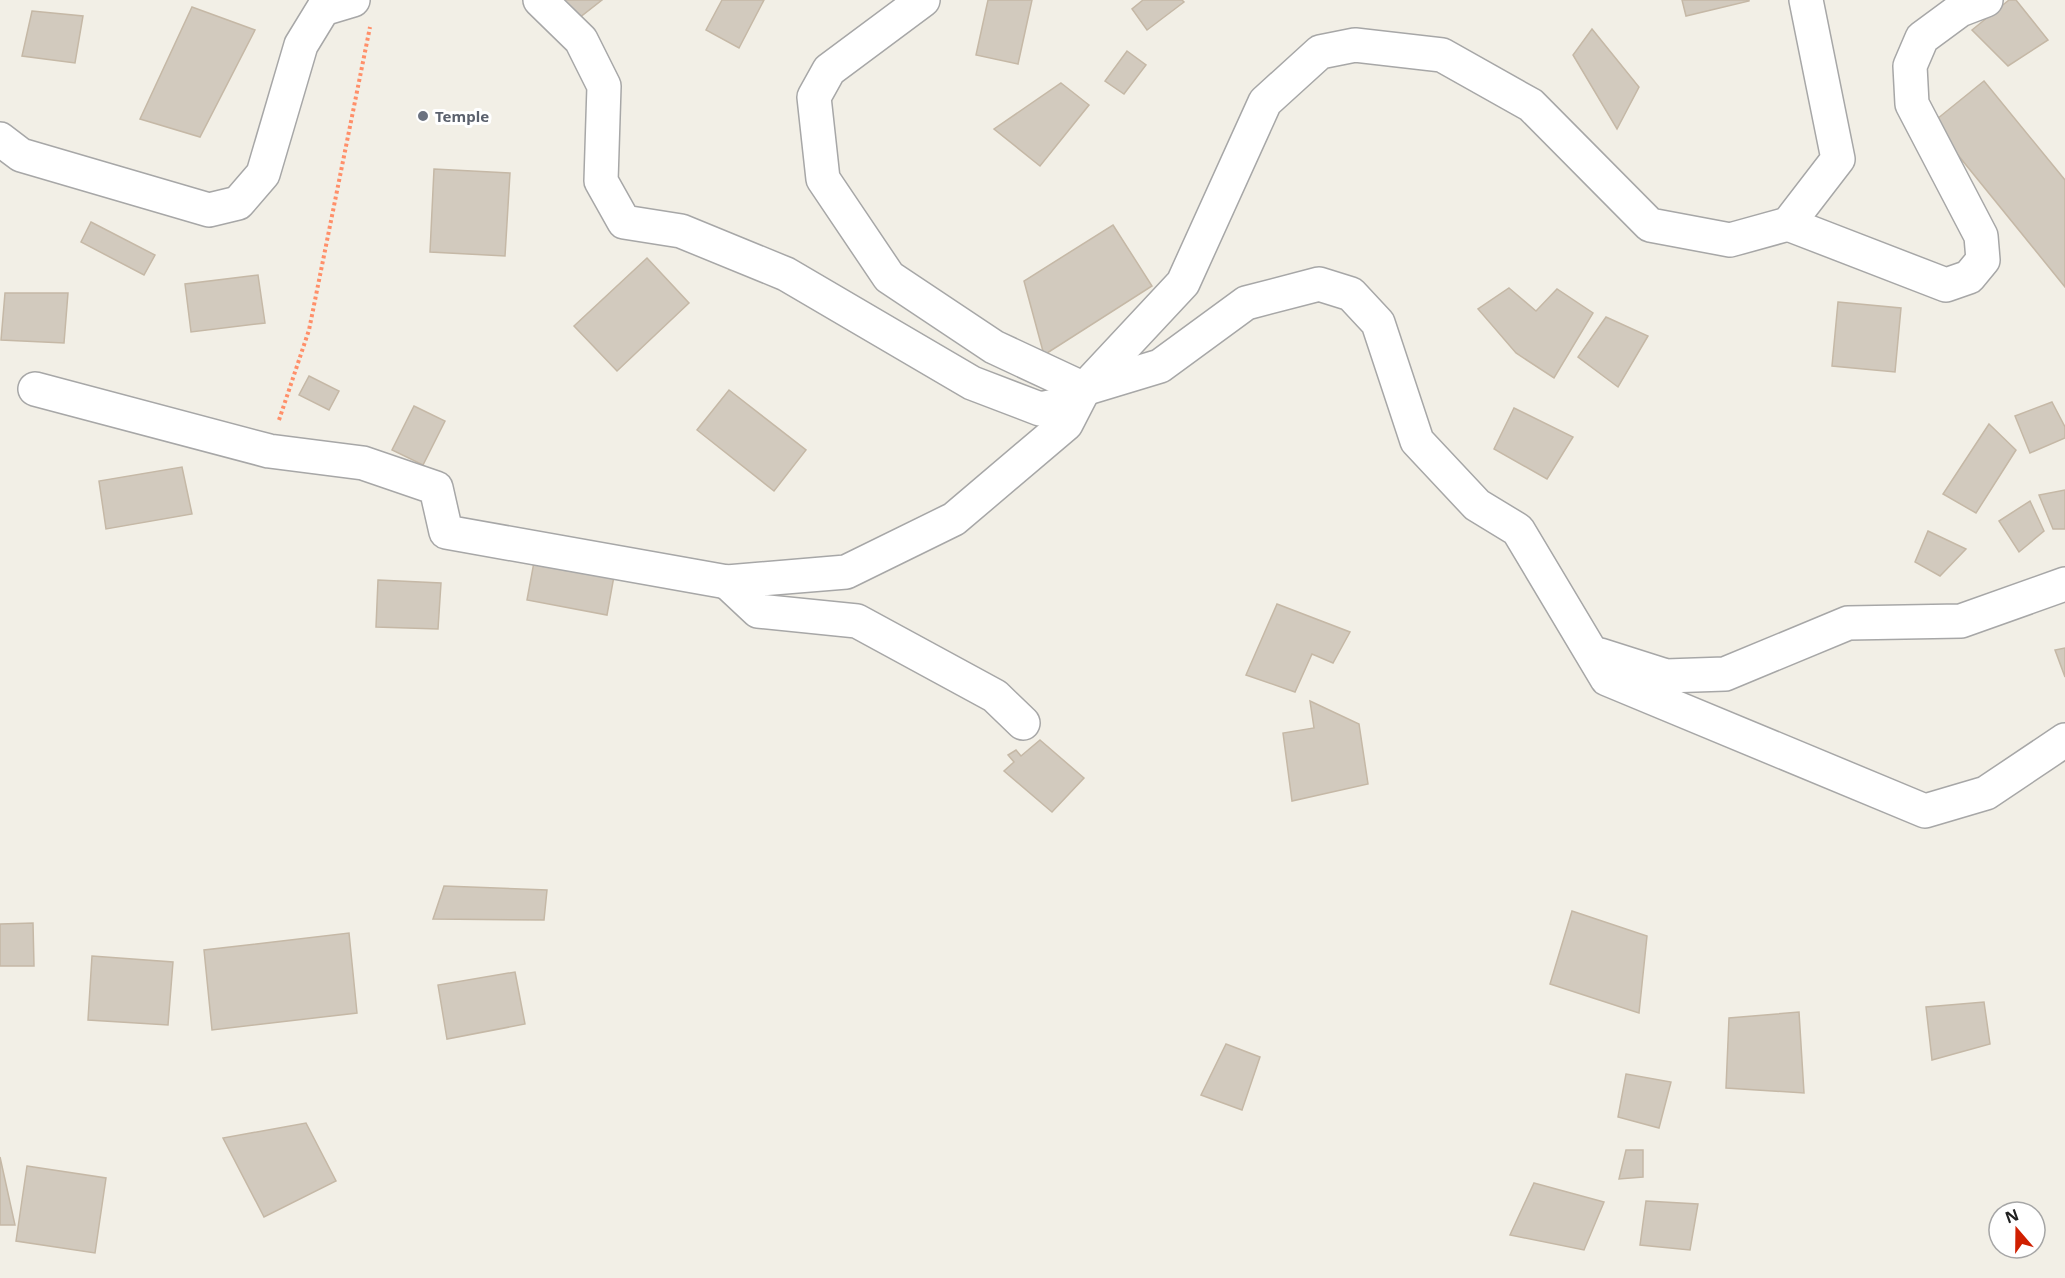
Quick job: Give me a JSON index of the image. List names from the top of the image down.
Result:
{
  "places": ["Temple"],
  "north": "top"
}
